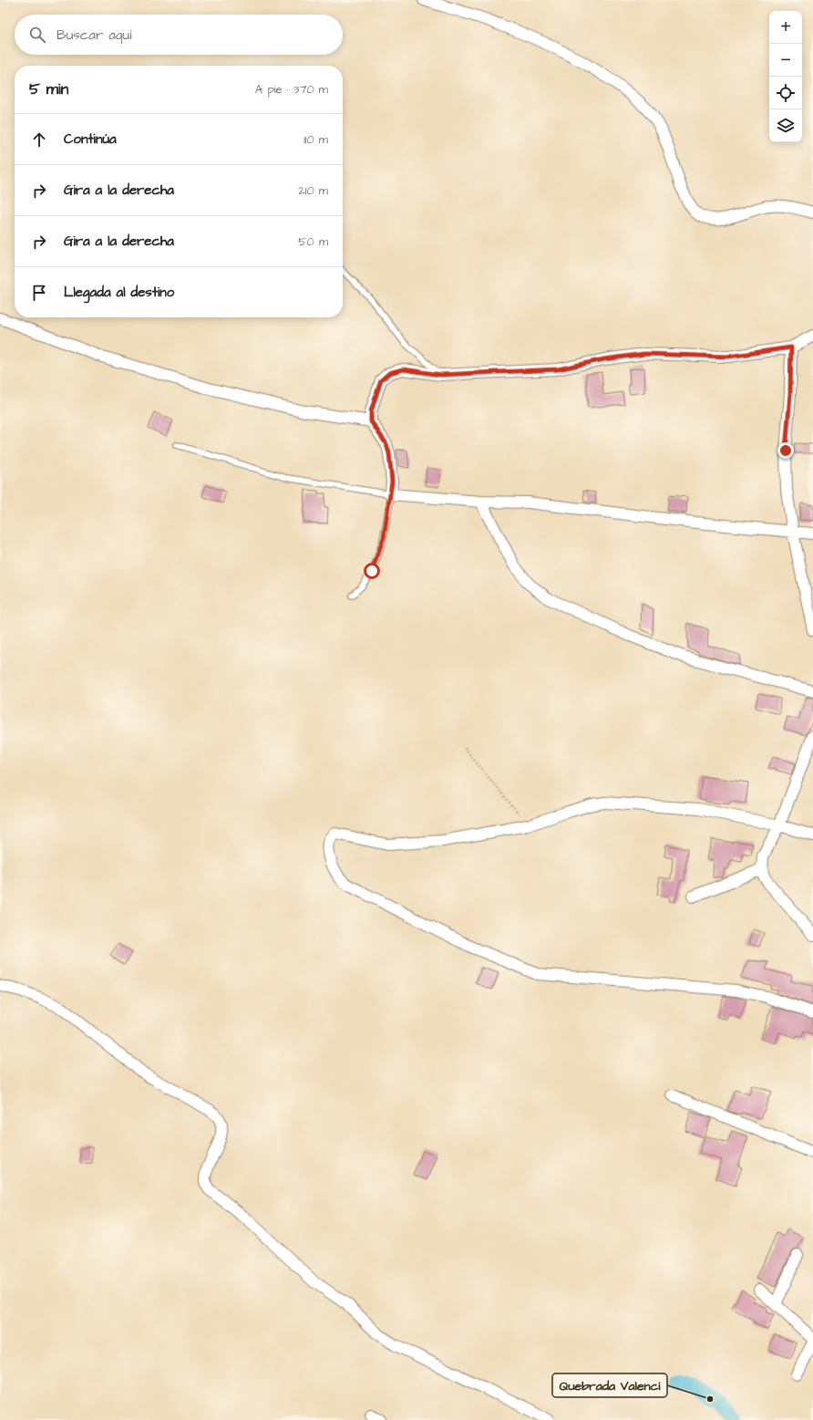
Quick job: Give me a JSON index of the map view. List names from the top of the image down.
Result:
{
  "places": ["Quebrada Valencí"],
  "page": {
    "map_buttons": ["+", "−"],
    "search": "Buscar aquí",
    "heading": ["5 min", "A pie · 370 m"],
    "list": [
      ["Continúa", "110 m"],
      ["Gira a la derecha", "210 m"],
      ["Gira a la derecha", "50 m"],
      "Llegada al destino"
    ]
  }
}
